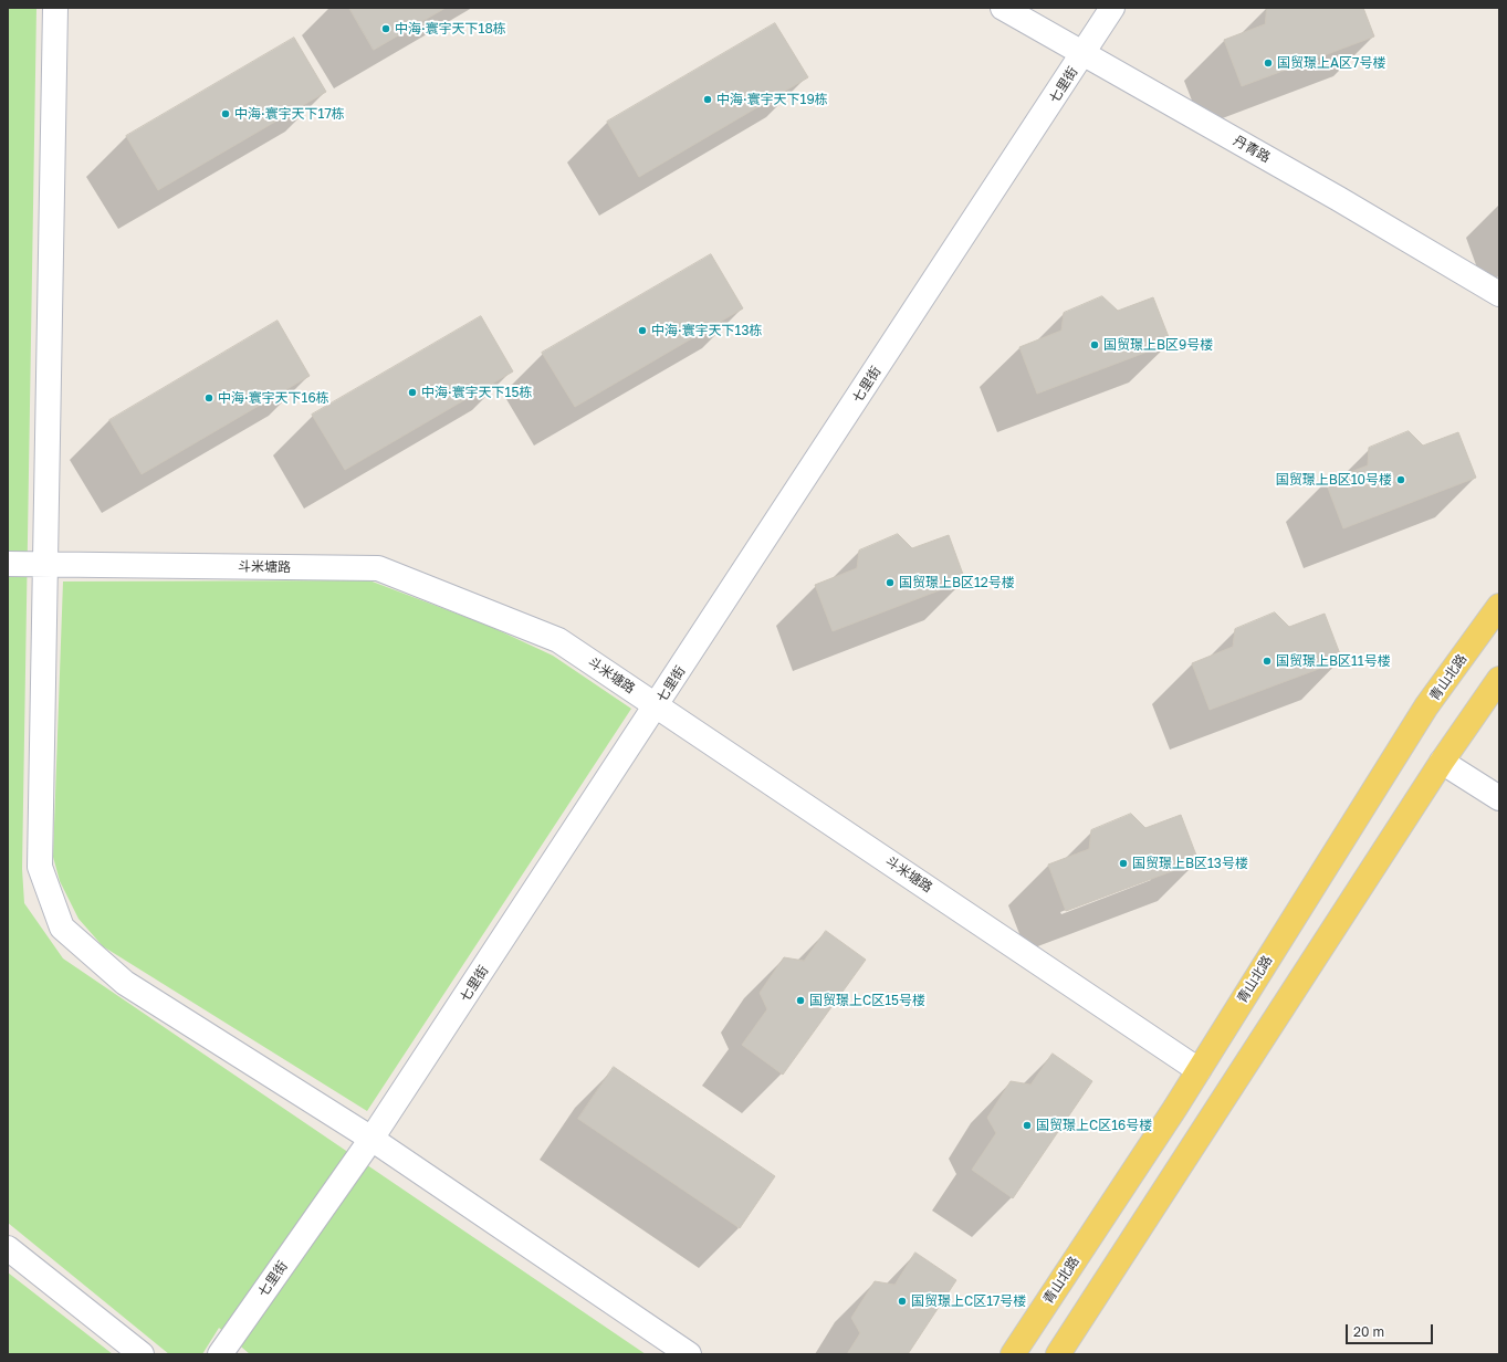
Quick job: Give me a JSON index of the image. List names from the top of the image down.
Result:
{
  "streets": {
    "main road": ["青山北路"],
    "street": ["七里街", "丹青路", "斗米塘路"]
  },
  "crossings": [
    ["七里街", "丹青路"],
    ["七里街", "斗米塘路"],
    ["斗米塘路", "青山北路"]
  ],
  "places": [
    "中海·寰宇天下18栋",
    "国贸璟上A区7号楼",
    "中海·寰宇天下19栋",
    "中海·寰宇天下17栋",
    "中海·寰宇天下13栋",
    "国贸璟上B区9号楼",
    "中海·寰宇天下15栋",
    "中海·寰宇天下16栋",
    "国贸璟上B区10号楼",
    "国贸璟上B区12号楼",
    "国贸璟上B区11号楼",
    "国贸璟上B区13号楼",
    "国贸璟上C区15号楼",
    "国贸璟上C区16号楼",
    "国贸璟上C区17号楼"
  ],
  "scale_bar": "20 m"
}
